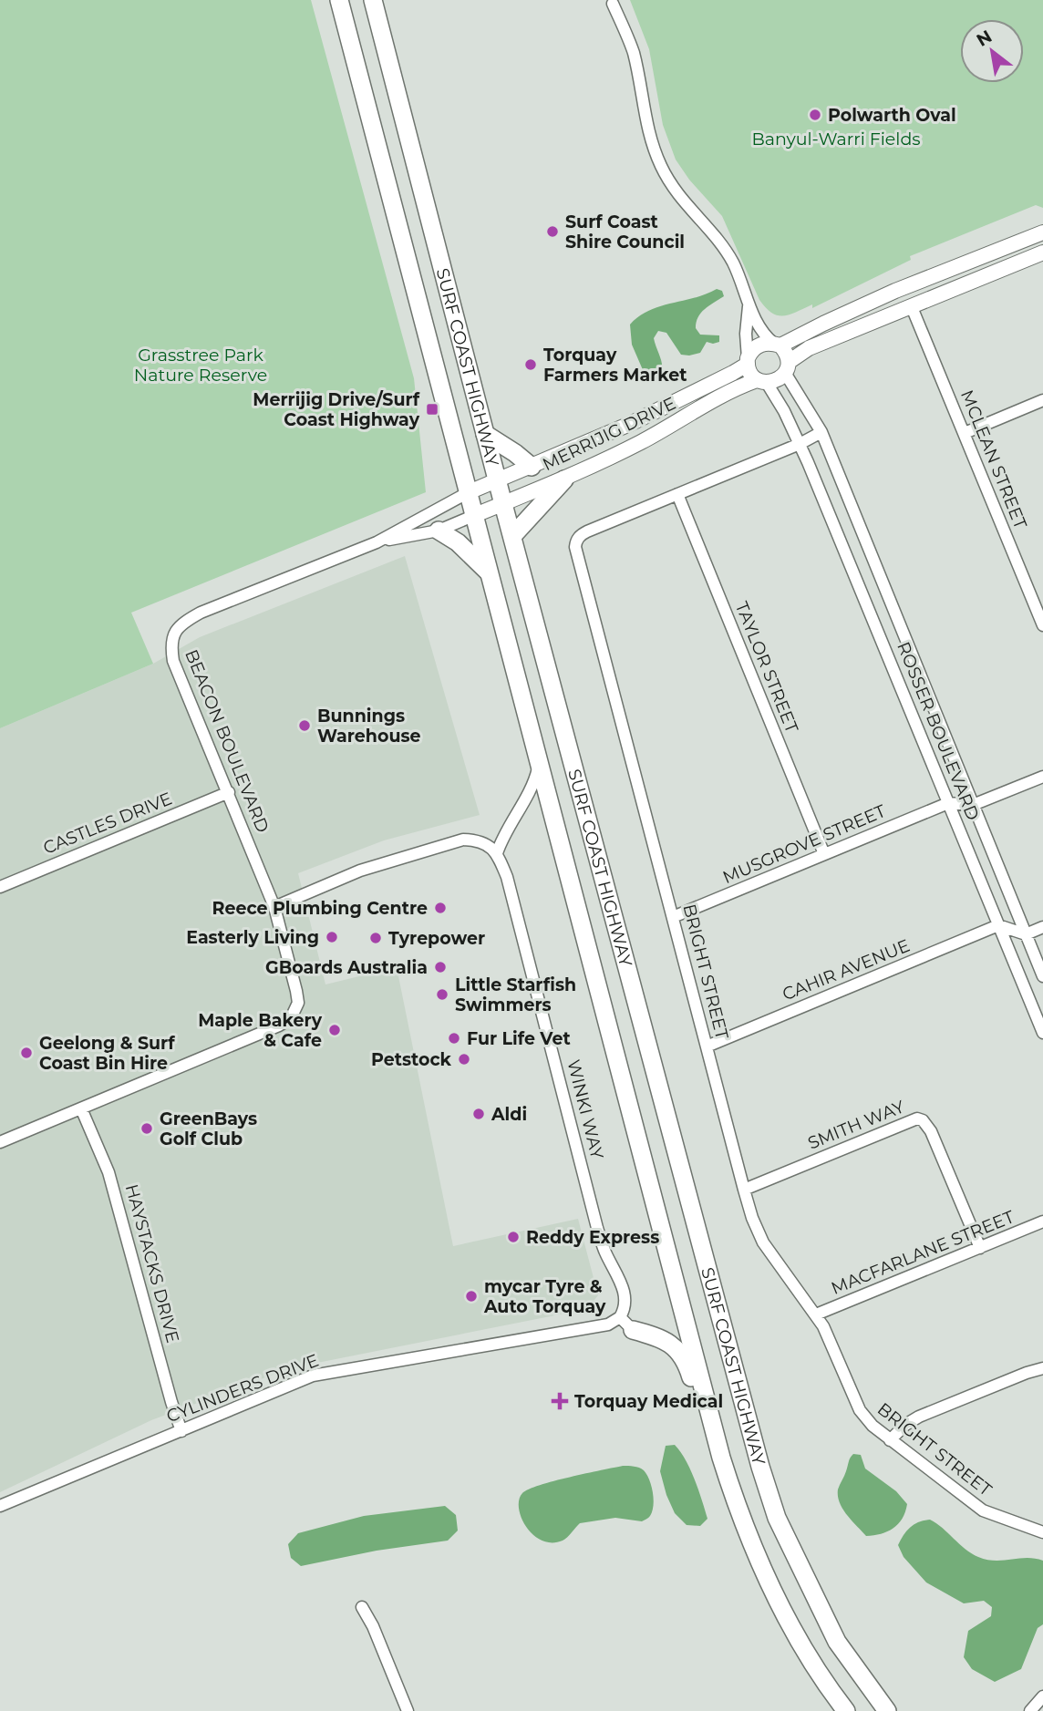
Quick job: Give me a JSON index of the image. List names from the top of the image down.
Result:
{
  "streets": {
    "main road": ["SURF COAST HIGHWAY"],
    "street": [
      "MERRIJIG DRIVE",
      "MCLEAN STREET",
      "TAYLOR STREET",
      "ROSSER BOULEVARD",
      "BEACON BOULEVARD",
      "CASTLES DRIVE",
      "MUSGROVE STREET",
      "CAHIR AVENUE",
      "BRIGHT STREET",
      "WINKI WAY",
      "SMITH WAY",
      "MACFARLANE STREET",
      "HAYSTACKS DRIVE",
      "CYLINDERS DRIVE"
    ]
  },
  "crossings": [
    ["SURF COAST HIGHWAY", "MERRIJIG DRIVE"],
    ["SURF COAST HIGHWAY", "BEACON BOULEVARD"],
    ["MERRIJIG DRIVE", "MCLEAN STREET"],
    ["MERRIJIG DRIVE", "ROSSER BOULEVARD"],
    ["MERRIJIG DRIVE", "BEACON BOULEVARD"],
    ["TAYLOR STREET", "MUSGROVE STREET"],
    ["TAYLOR STREET", "BRIGHT STREET"],
    ["ROSSER BOULEVARD", "MUSGROVE STREET"],
    ["ROSSER BOULEVARD", "CAHIR AVENUE"],
    ["ROSSER BOULEVARD", "BRIGHT STREET"],
    ["BEACON BOULEVARD", "CASTLES DRIVE"],
    ["BEACON BOULEVARD", "HAYSTACKS DRIVE"],
    ["MUSGROVE STREET", "BRIGHT STREET"],
    ["CAHIR AVENUE", "BRIGHT STREET"],
    ["BRIGHT STREET", "SMITH WAY"],
    ["BRIGHT STREET", "MACFARLANE STREET"],
    ["WINKI WAY", "CYLINDERS DRIVE"],
    ["SMITH WAY", "MACFARLANE STREET"],
    ["HAYSTACKS DRIVE", "CYLINDERS DRIVE"]
  ],
  "parks": ["Banyul-Warri Fields", "Grasstree Park Nature Reserve"],
  "places": {
    "other": [
      "Polwarth Oval",
      "Surf Coast Shire Council",
      "Torquay Farmers Market",
      "Bunnings Warehouse",
      "Reece Plumbing Centre",
      "Easterly Living",
      "Tyrepower",
      "GBoards Australia",
      "Little Starfish Swimmers",
      "Maple Bakery & Cafe",
      "Fur Life Vet",
      "Geelong & Surf Coast Bin Hire",
      "Petstock",
      "Aldi",
      "GreenBays Golf Club",
      "Reddy Express",
      "mycar Tyre & Auto Torquay"
    ],
    "transit": ["Merrijig Drive/Surf Coast Highway"],
    "health": ["Torquay Medical"]
  },
  "north": "top left"
}
